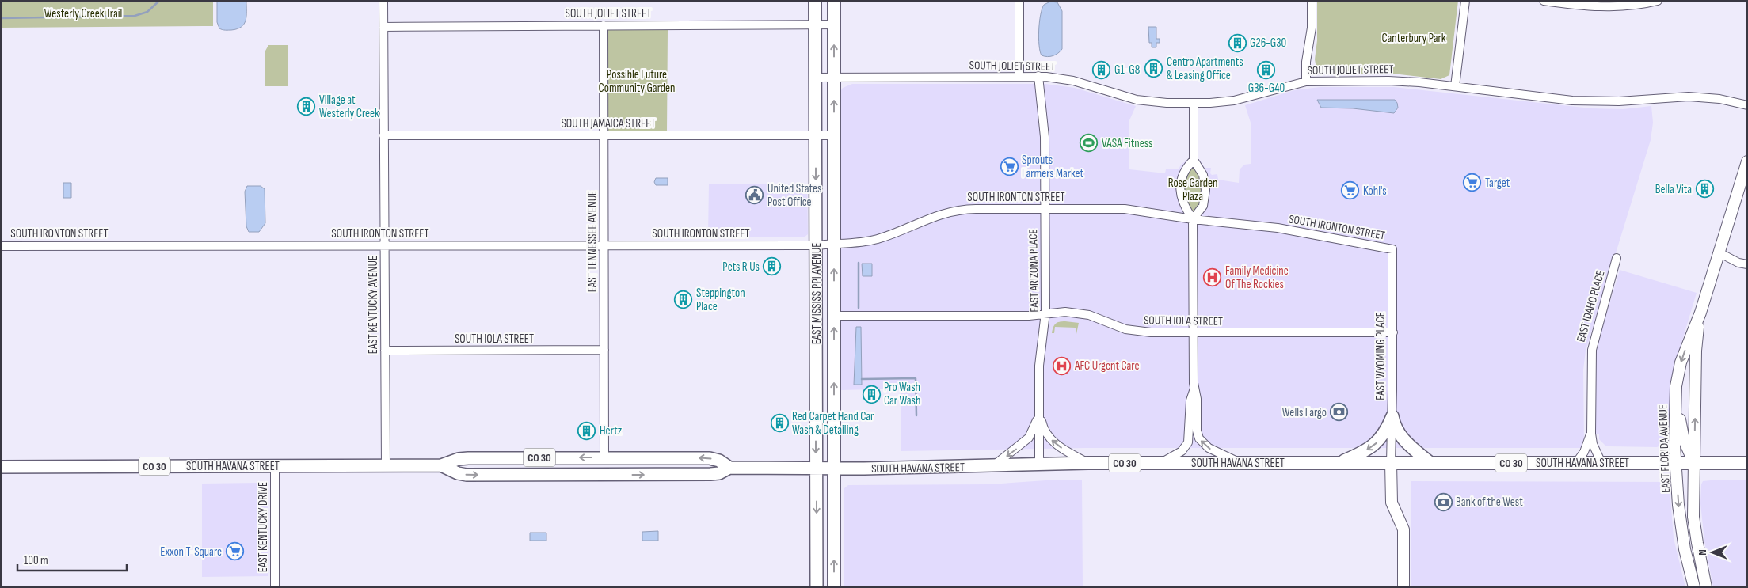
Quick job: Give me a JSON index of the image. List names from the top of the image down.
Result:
{
  "streets": {
    "main road": ["EAST MISSISSIPPI AVENUE", "CO 30", "SOUTH HAVANA STREET"],
    "street": [
      "SOUTH JOLIET STREET",
      "SOUTH JAMAICA STREET",
      "SOUTH IRONTON STREET",
      "EAST TENNESSEE AVENUE",
      "EAST ARIZONA PLACE",
      "EAST KENTUCKY AVENUE",
      "EAST IDAHO PLACE",
      "SOUTH IOLA STREET",
      "EAST WYOMING PLACE",
      "EAST FLORIDA AVENUE",
      "EAST KENTUCKY DRIVE"
    ]
  },
  "crossings": [
    ["SOUTH JOLIET STREET", "EAST TENNESSEE AVENUE"],
    ["SOUTH JOLIET STREET", "EAST ARIZONA PLACE"],
    ["SOUTH JOLIET STREET", "EAST MISSISSIPPI AVENUE"],
    ["SOUTH JOLIET STREET", "EAST KENTUCKY AVENUE"],
    ["SOUTH JAMAICA STREET", "EAST TENNESSEE AVENUE"],
    ["SOUTH JAMAICA STREET", "EAST MISSISSIPPI AVENUE"],
    ["SOUTH JAMAICA STREET", "EAST KENTUCKY AVENUE"],
    ["SOUTH IRONTON STREET", "EAST TENNESSEE AVENUE"],
    ["SOUTH IRONTON STREET", "EAST ARIZONA PLACE"],
    ["SOUTH IRONTON STREET", "EAST MISSISSIPPI AVENUE"],
    ["SOUTH IRONTON STREET", "EAST KENTUCKY AVENUE"],
    ["SOUTH IRONTON STREET", "EAST WYOMING PLACE"],
    ["EAST TENNESSEE AVENUE", "SOUTH IOLA STREET"],
    ["EAST TENNESSEE AVENUE", "SOUTH HAVANA STREET"],
    ["EAST ARIZONA PLACE", "SOUTH IOLA STREET"],
    ["EAST ARIZONA PLACE", "SOUTH HAVANA STREET"],
    ["EAST MISSISSIPPI AVENUE", "SOUTH IOLA STREET"],
    ["EAST MISSISSIPPI AVENUE", "SOUTH HAVANA STREET"],
    ["EAST KENTUCKY AVENUE", "SOUTH IOLA STREET"],
    ["EAST KENTUCKY AVENUE", "SOUTH HAVANA STREET"],
    ["EAST IDAHO PLACE", "SOUTH HAVANA STREET"],
    ["SOUTH IOLA STREET", "EAST WYOMING PLACE"],
    ["EAST WYOMING PLACE", "SOUTH HAVANA STREET"],
    ["EAST FLORIDA AVENUE", "SOUTH HAVANA STREET"],
    ["SOUTH HAVANA STREET", "EAST KENTUCKY DRIVE"]
  ],
  "parks": [
    "Westerly Creek Trail",
    "Canterbury Park",
    "Possible Future Community Garden",
    "Rose Garden Plaza"
  ],
  "places": {
    "building": [
      "G26-G30",
      "Centro Apartments & Leasing Office",
      "G1-G8",
      "G36-G40",
      "Village at Westerly Creek",
      "Bella Vita",
      "Pets R Us",
      "Steppington Place",
      "Pro Wash Car Wash",
      "Red Carpet Hand Car Wash & Detailing",
      "Hertz"
    ],
    "sports": ["VASA Fitness"],
    "supermarket": [
      "Sprouts Farmers Market",
      "Target",
      "Kohl's",
      "Exxon T-Square"
    ],
    "public building": ["United States Post Office"],
    "hospital": ["Family Medicine Of The Rockies", "AFC Urgent Care"],
    "bank": ["Wells Fargo", "Bank of the West"]
  },
  "scale_bar": "100 m",
  "north": "left"
}
